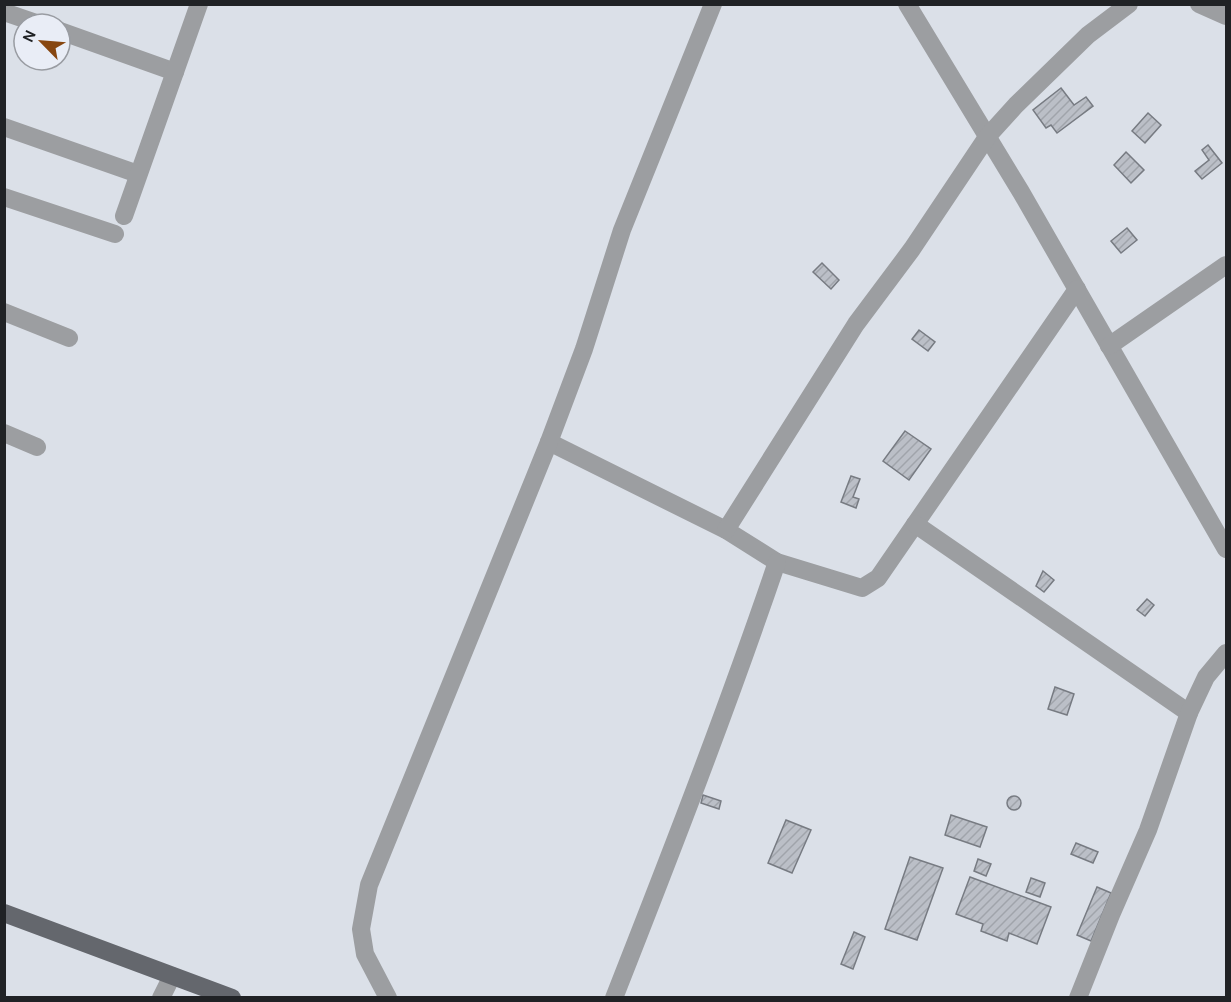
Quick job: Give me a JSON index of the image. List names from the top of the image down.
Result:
{
  "north": "top left"
}
